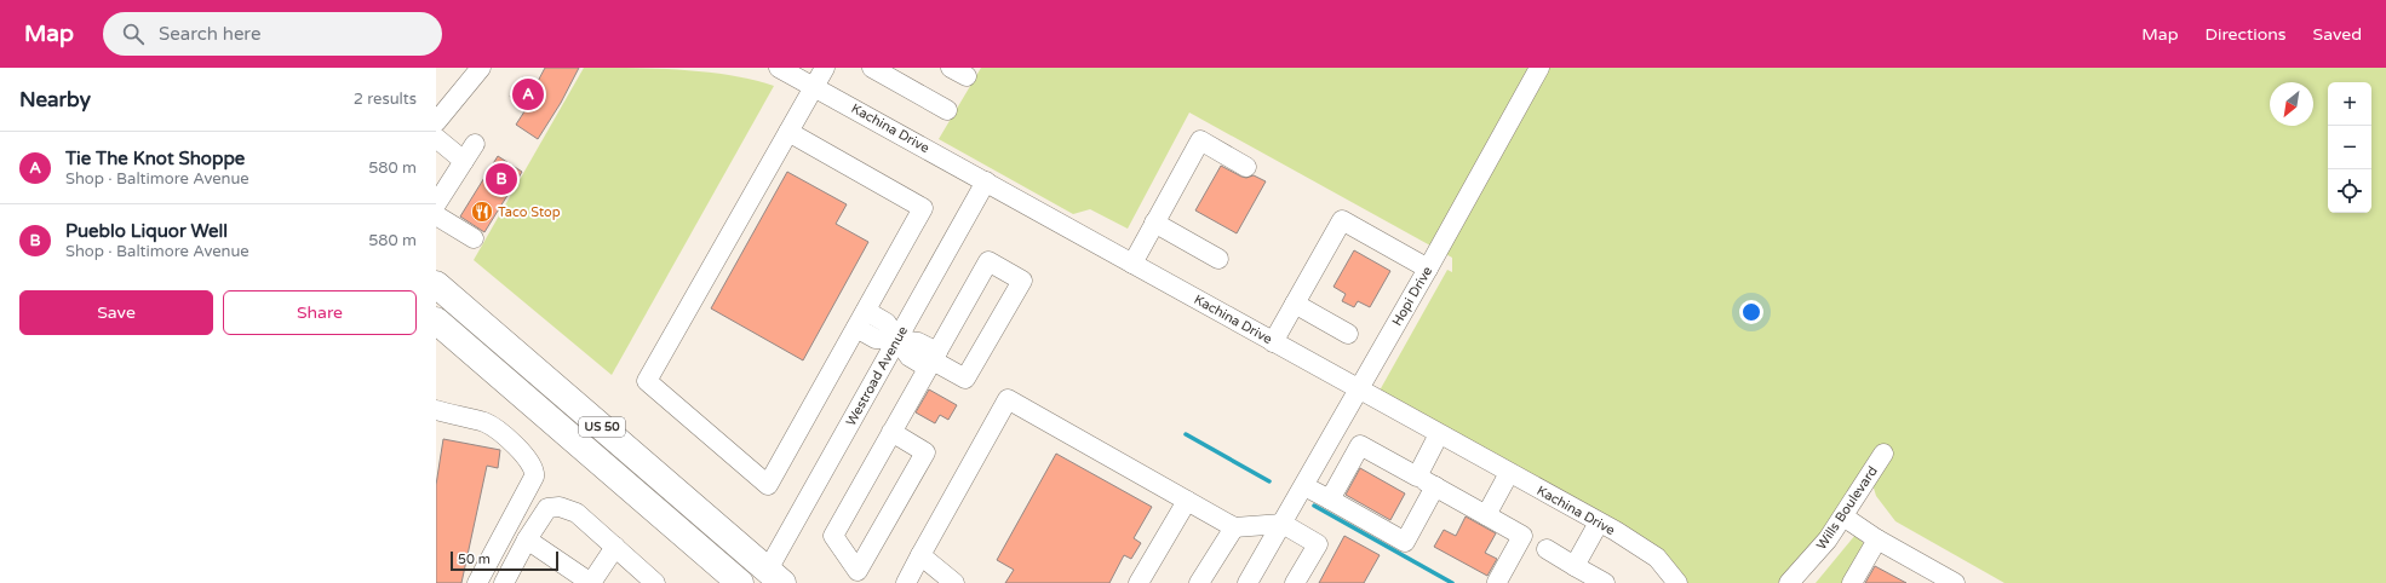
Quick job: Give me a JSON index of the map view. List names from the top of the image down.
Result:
{
  "streets": {
    "highway": ["US 50"],
    "street": [
      "Kachina Drive",
      "Hopi Drive",
      "Westroad Avenue",
      "Wills Boulevard"
    ]
  },
  "crossings": [
    ["Kachina Drive", "Hopi Drive"],
    ["Kachina Drive", "Westroad Avenue"],
    ["Westroad Avenue", "US 50"]
  ],
  "places": {
    "restaurant": ["Taco Stop"]
  },
  "scale_bar": "50 m",
  "north": "bottom left",
  "page": {
    "header": "Map",
    "search": "Search here",
    "nav": ["Map", "Directions", "Saved"],
    "heading": ["Nearby", "2 results"],
    "pins": ["A", "B"],
    "map_buttons": ["+", "−"],
    "list": [
      {
        "mark": "A",
        "name": "Tie The Knot Shoppe",
        "note": "Shop · Baltimore Avenue",
        "value": "580 m"
      },
      {
        "mark": "B",
        "name": "Pueblo Liquor Well",
        "note": "Shop · Baltimore Avenue",
        "value": "580 m"
      }
    ],
    "buttons": ["Save", "Share"],
    "scale": "50 m"
  }
}
